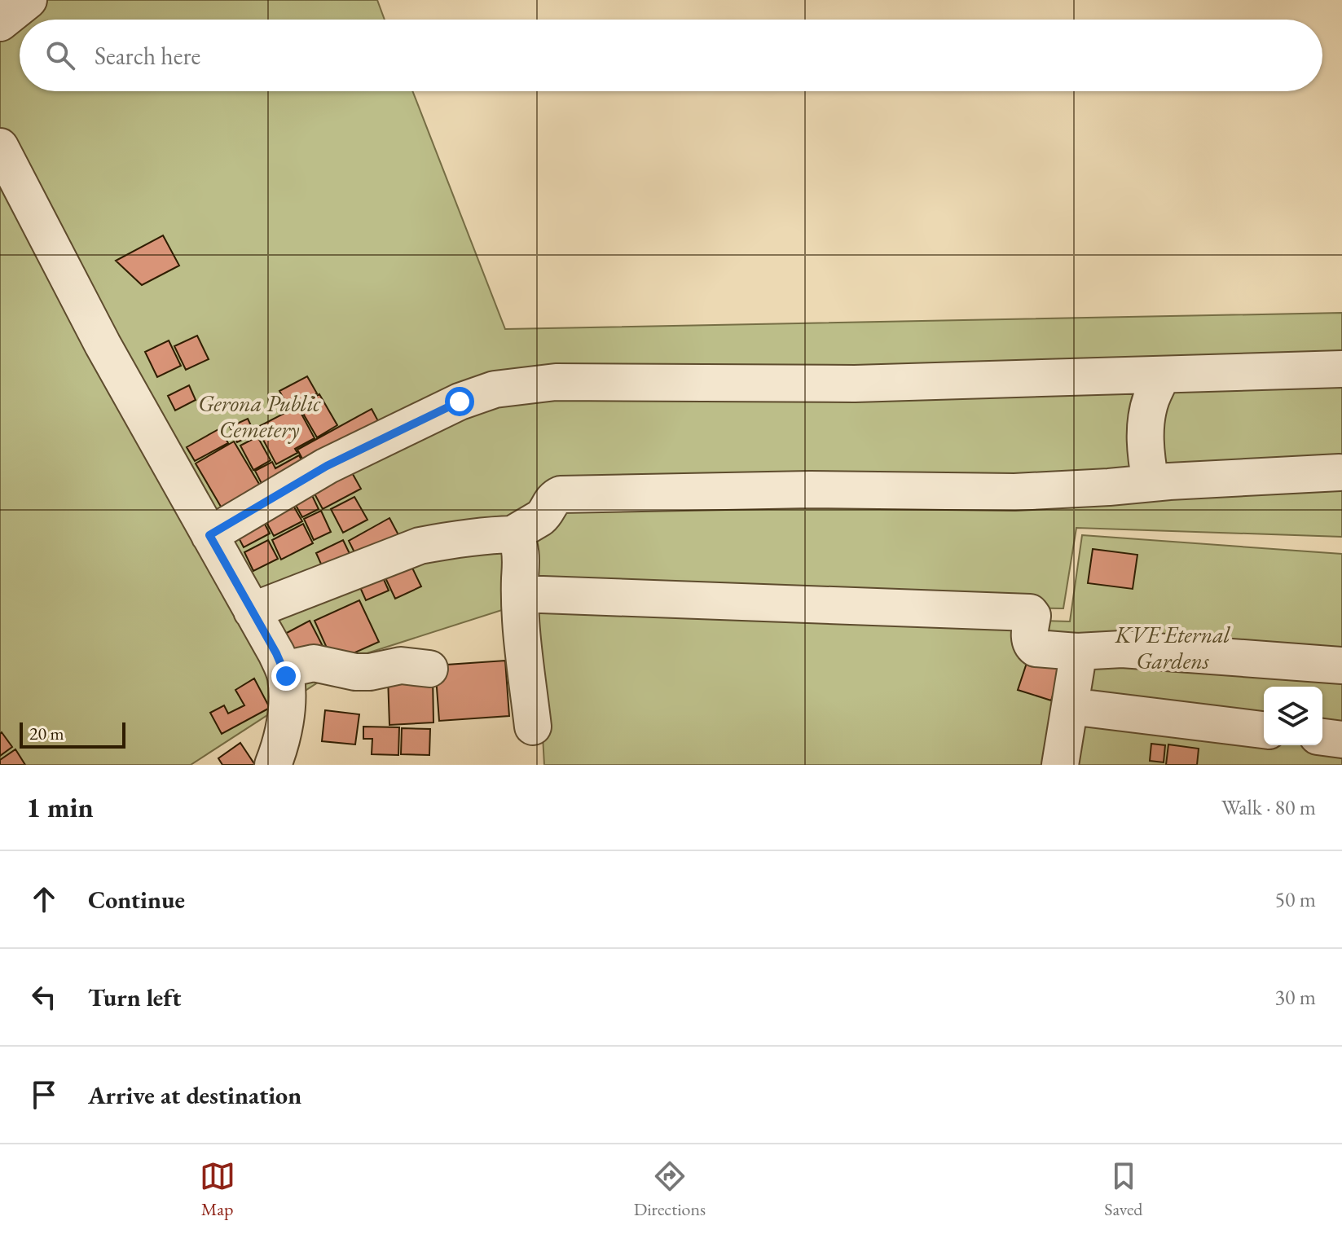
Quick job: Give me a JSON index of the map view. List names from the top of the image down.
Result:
{
  "parks": ["Gerona Public Cemetery", "KVE Eternal Gardens"],
  "scale_bar": "20 m",
  "page": {
    "search": "Search here",
    "scale": "20 m",
    "heading": ["1 min", "Walk · 80 m"],
    "list": [
      ["Continue", "50 m"],
      ["Turn left", "30 m"],
      "Arrive at destination"
    ],
    "nav": ["Map", "Directions", "Saved"]
  }
}
